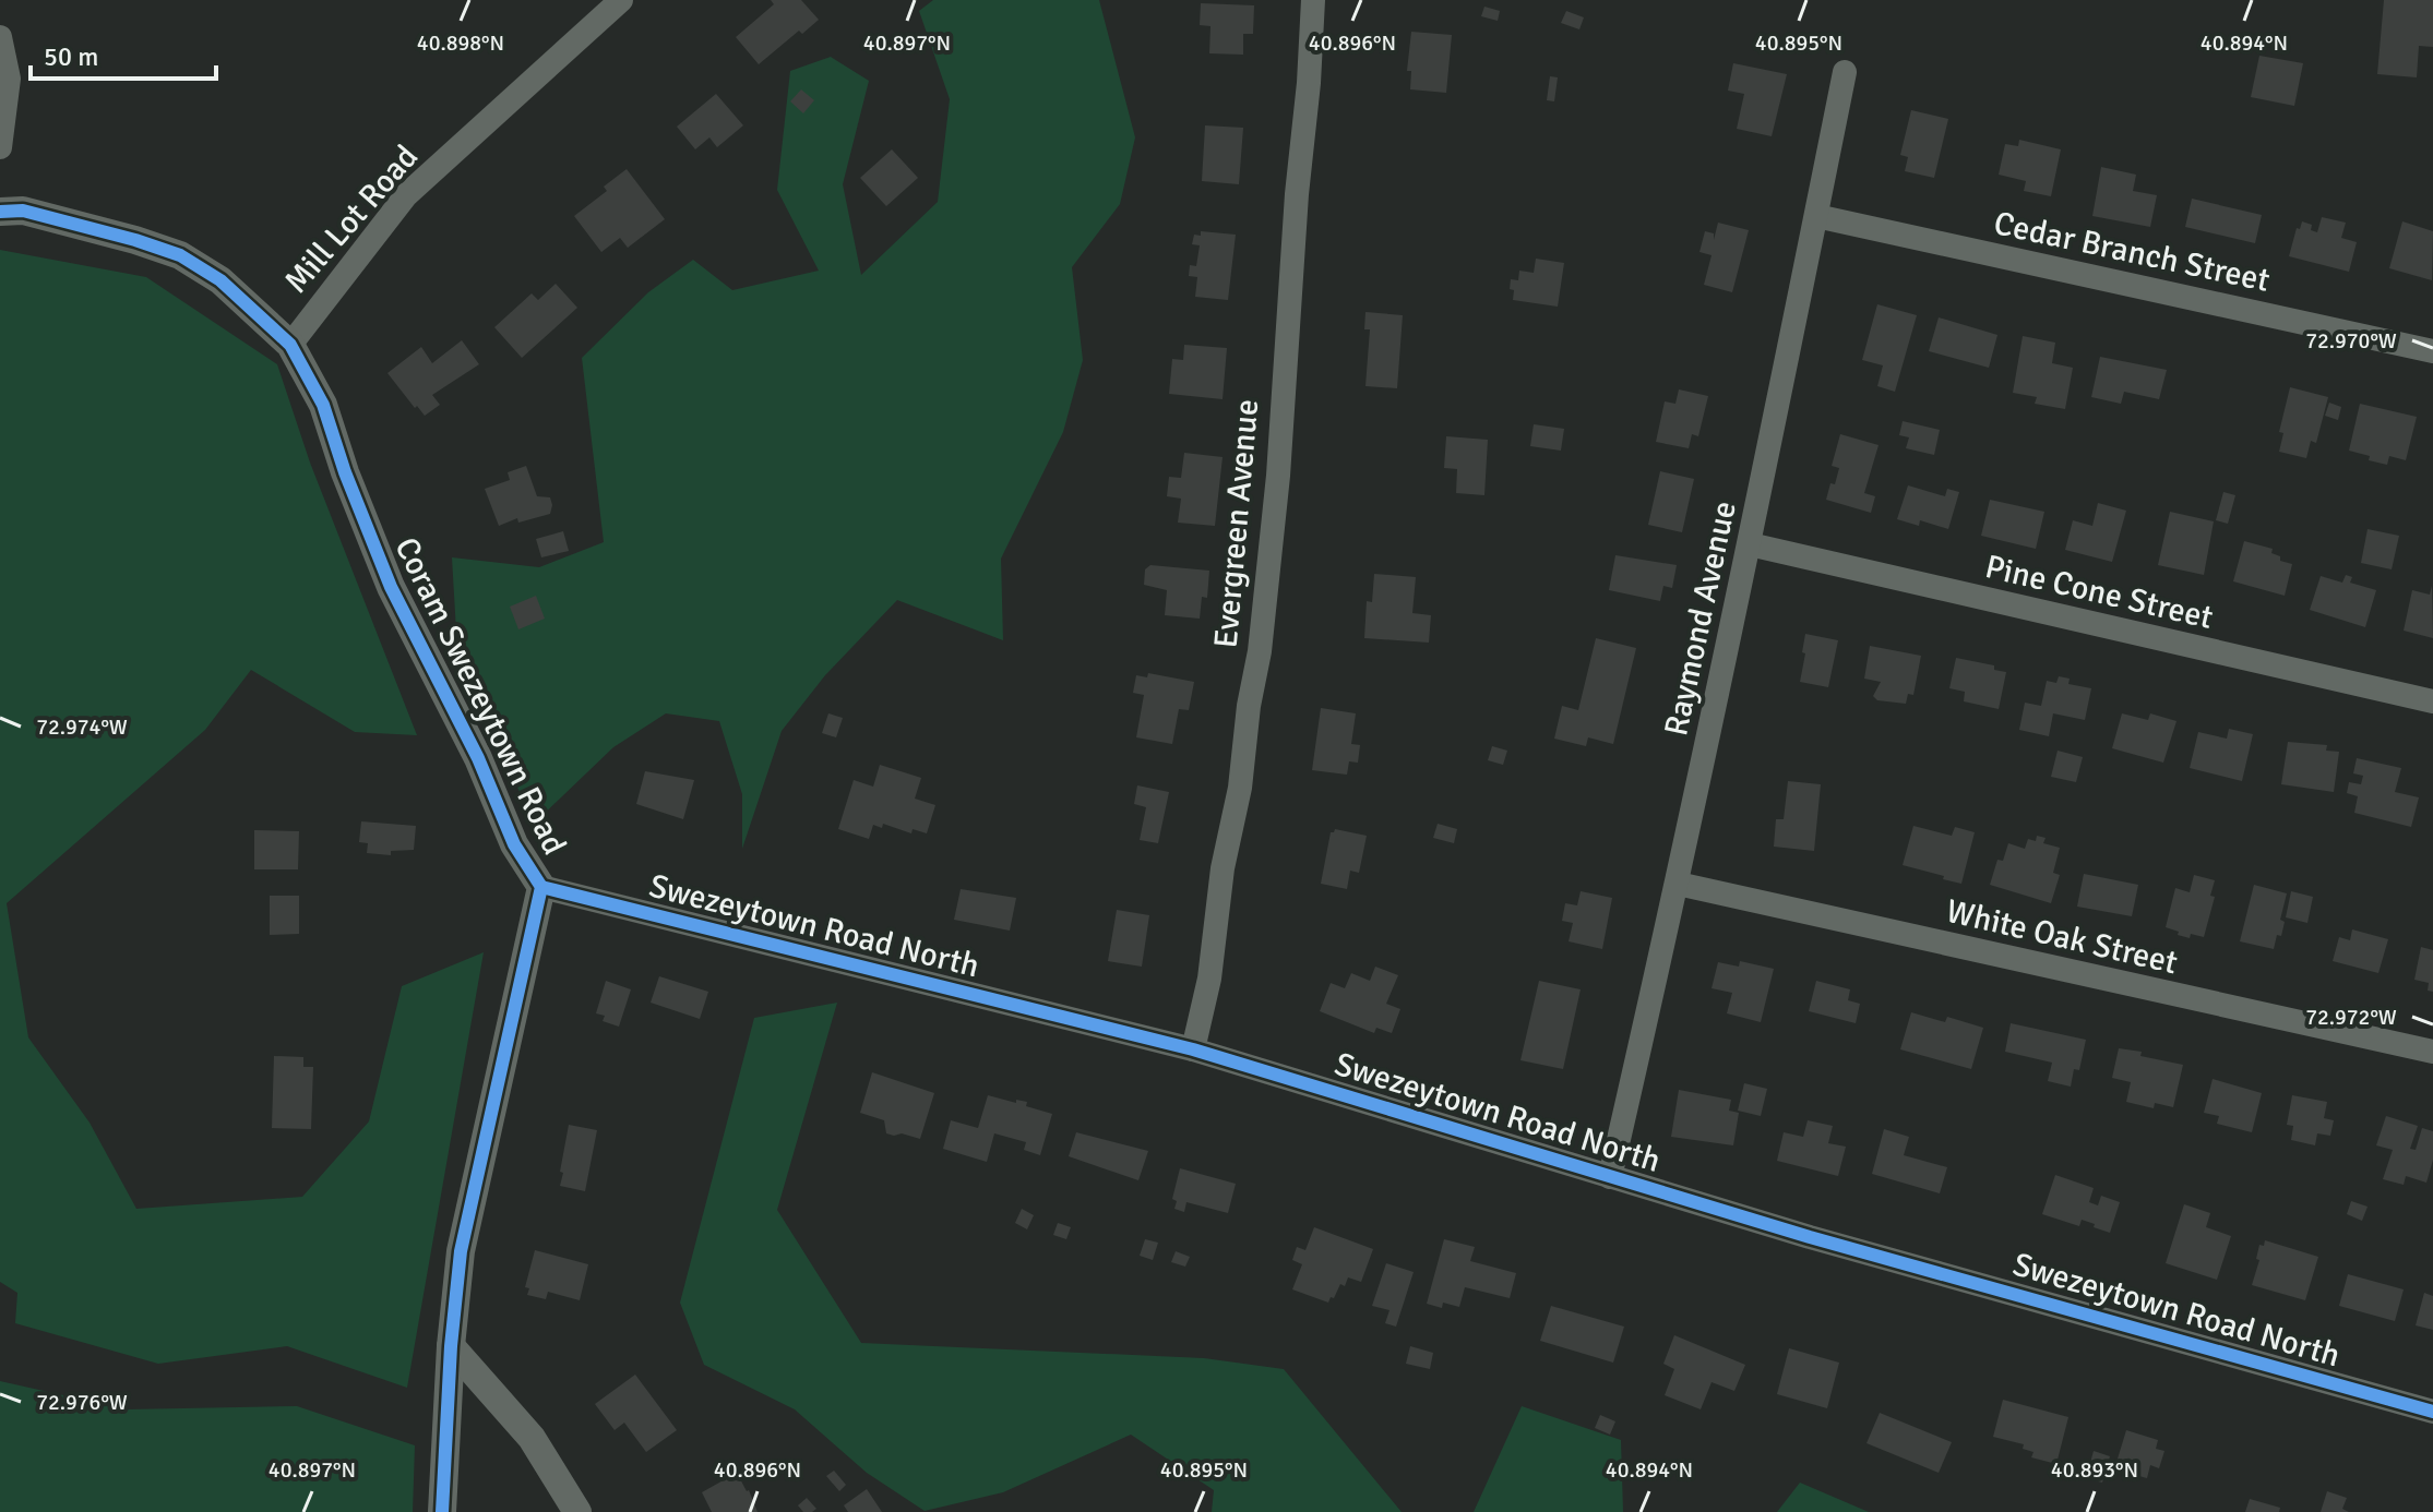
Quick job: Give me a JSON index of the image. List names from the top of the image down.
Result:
{
  "streets": {
    "street": [
      "Mill Lot Road",
      "Cedar Branch Street",
      "Evergreen Avenue",
      "Pine Cone Street",
      "Raymond Avenue",
      "Coram Swezeytown Road",
      "Swezeytown Road North",
      "White Oak Street"
    ]
  },
  "crossings": [
    ["Mill Lot Road", "Coram Swezeytown Road"],
    ["Cedar Branch Street", "Raymond Avenue"],
    ["Evergreen Avenue", "Swezeytown Road North"],
    ["Pine Cone Street", "Raymond Avenue"],
    ["Raymond Avenue", "Swezeytown Road North"],
    ["Raymond Avenue", "White Oak Street"],
    ["Coram Swezeytown Road", "Swezeytown Road North"]
  ],
  "scale_bar": "50 m",
  "coordinates": [
    "40.898°N",
    "40.897°N",
    "40.896°N",
    "40.895°N",
    "40.894°N",
    "72.970°W",
    "72.974°W",
    "72.972°W",
    "72.976°W",
    "40.893°N"
  ]
}
